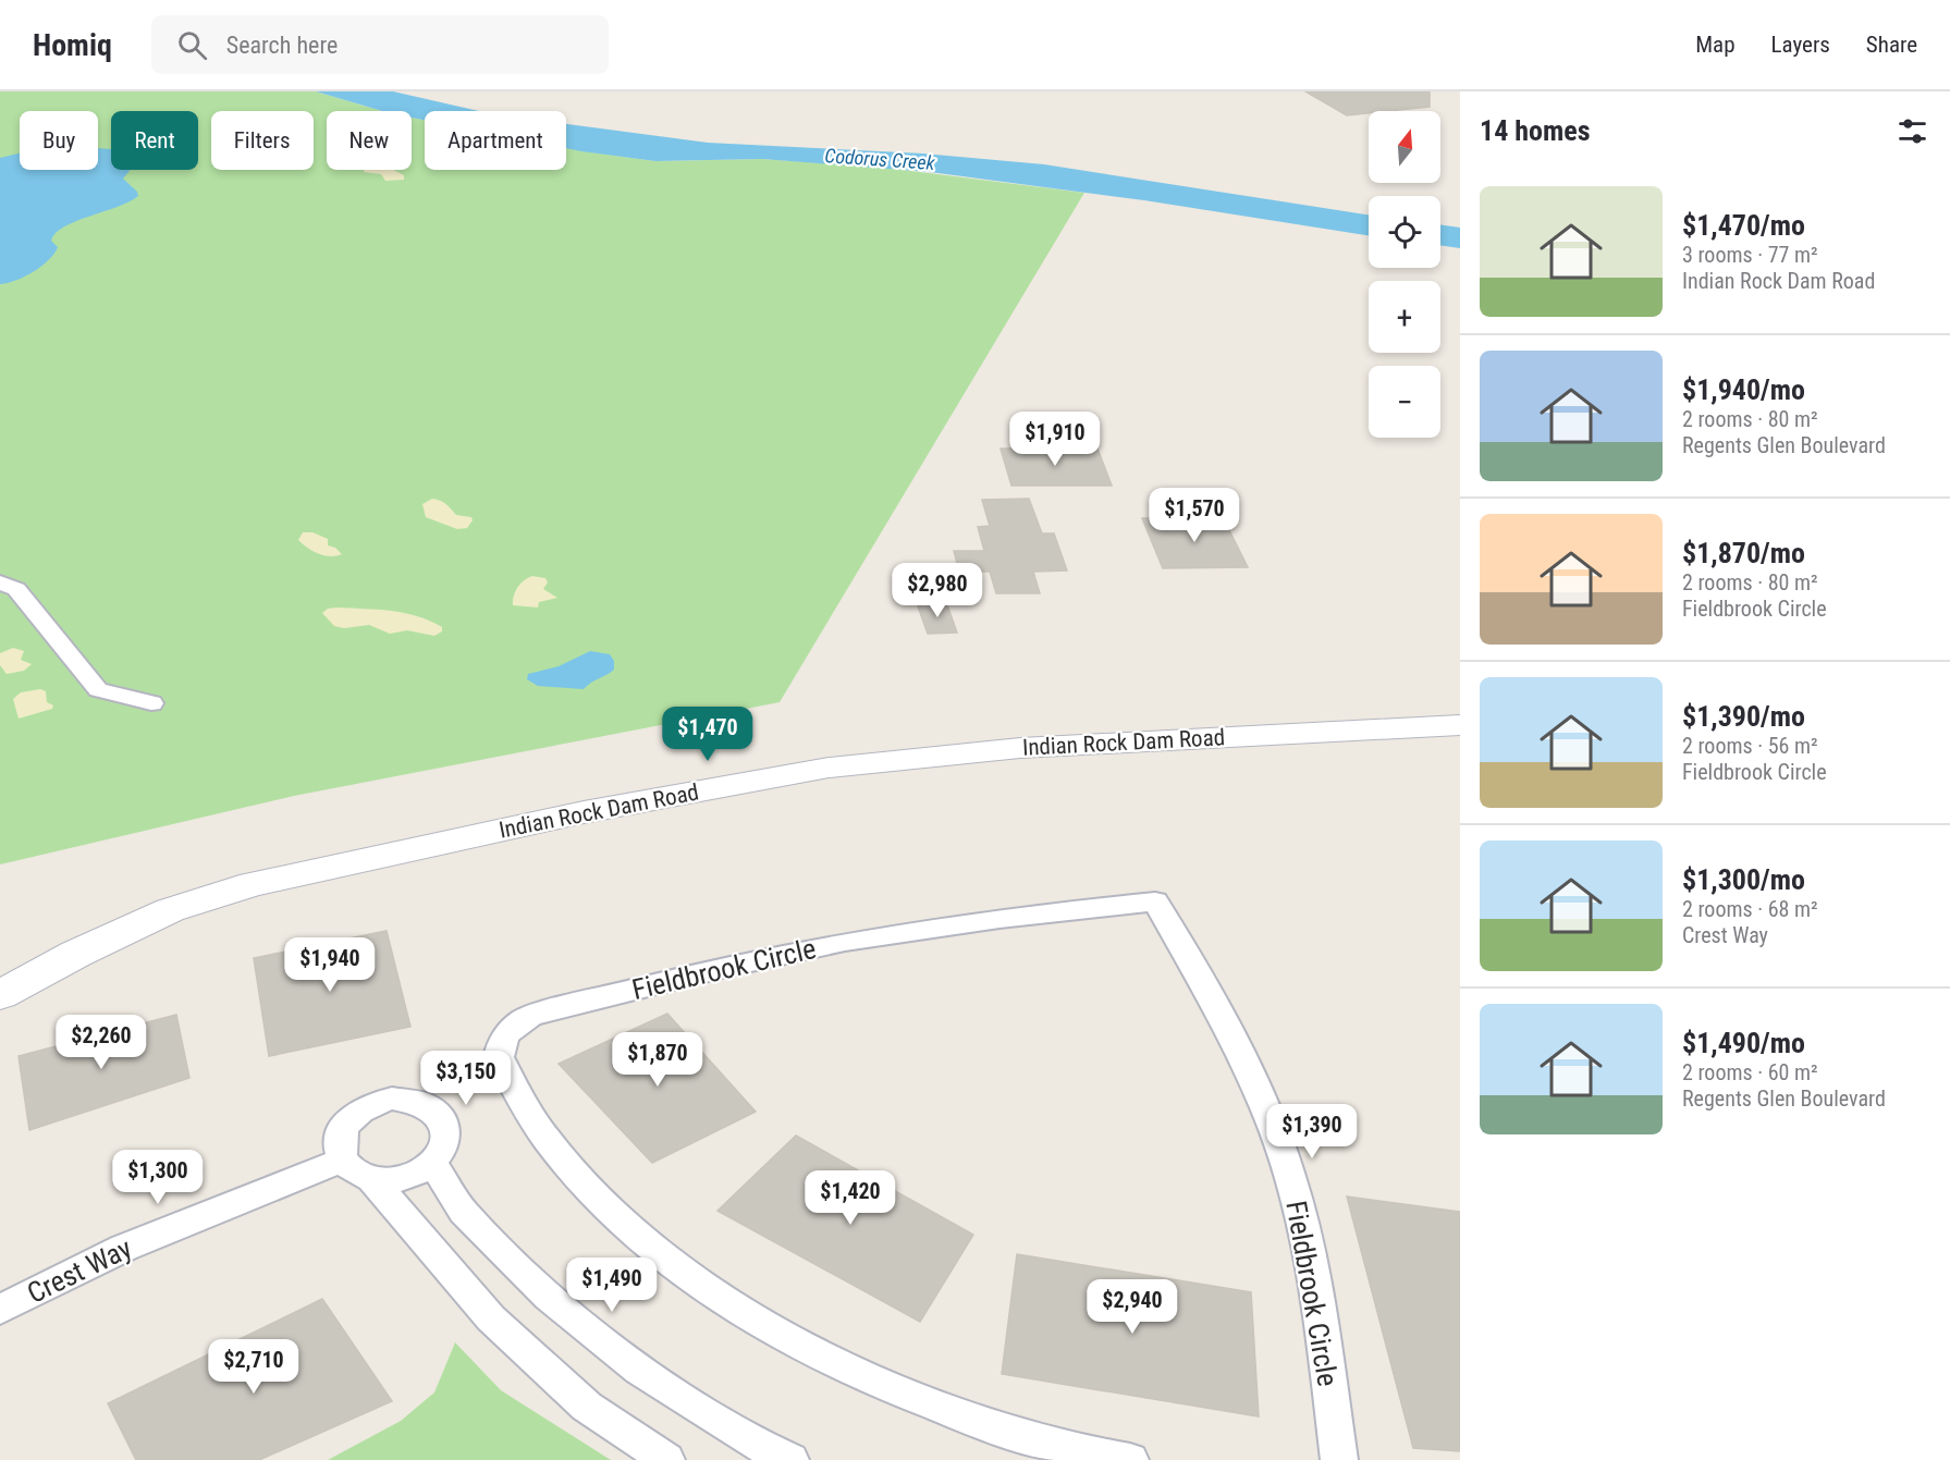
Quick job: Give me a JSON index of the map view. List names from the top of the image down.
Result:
{
  "streets": {
    "street": ["Indian Rock Dam Road", "Fieldbrook Circle", "Crest Way"]
  },
  "water": ["Codorus Creek"],
  "north": "top",
  "page": {
    "header": "Homiq",
    "search": "Search here",
    "nav": ["Map", "Layers", "Share"],
    "heading": "14 homes",
    "map_buttons": ["+", "−"],
    "chip": [
      "Buy",
      "Rent",
      "Filters",
      "New",
      "Apartment"
    ],
    "list": [
      {
        "name": "$1,470/mo",
        "note": "3 rooms · 77 m² · Indian Rock Dam Road"
      },
      {
        "name": "$1,940/mo",
        "note": "2 rooms · 80 m² · Regents Glen Boulevard"
      },
      {
        "name": "$1,870/mo",
        "note": "2 rooms · 80 m² · Fieldbrook Circle"
      },
      {
        "name": "$1,390/mo",
        "note": "2 rooms · 56 m² · Fieldbrook Circle"
      },
      {
        "name": "$1,300/mo",
        "note": "2 rooms · 68 m² · Crest Way"
      },
      {
        "name": "$1,490/mo",
        "note": "2 rooms · 60 m² · Regents Glen Boulevard"
      }
    ],
    "price": [
      "$1,910",
      "$1,570",
      "$2,980",
      "$1,470",
      "$1,940",
      "$2,260",
      "$1,870",
      "$3,150",
      "$1,390",
      "$1,300",
      "$1,420",
      "$1,490",
      "$2,940",
      "$2,710"
    ]
  }
}
